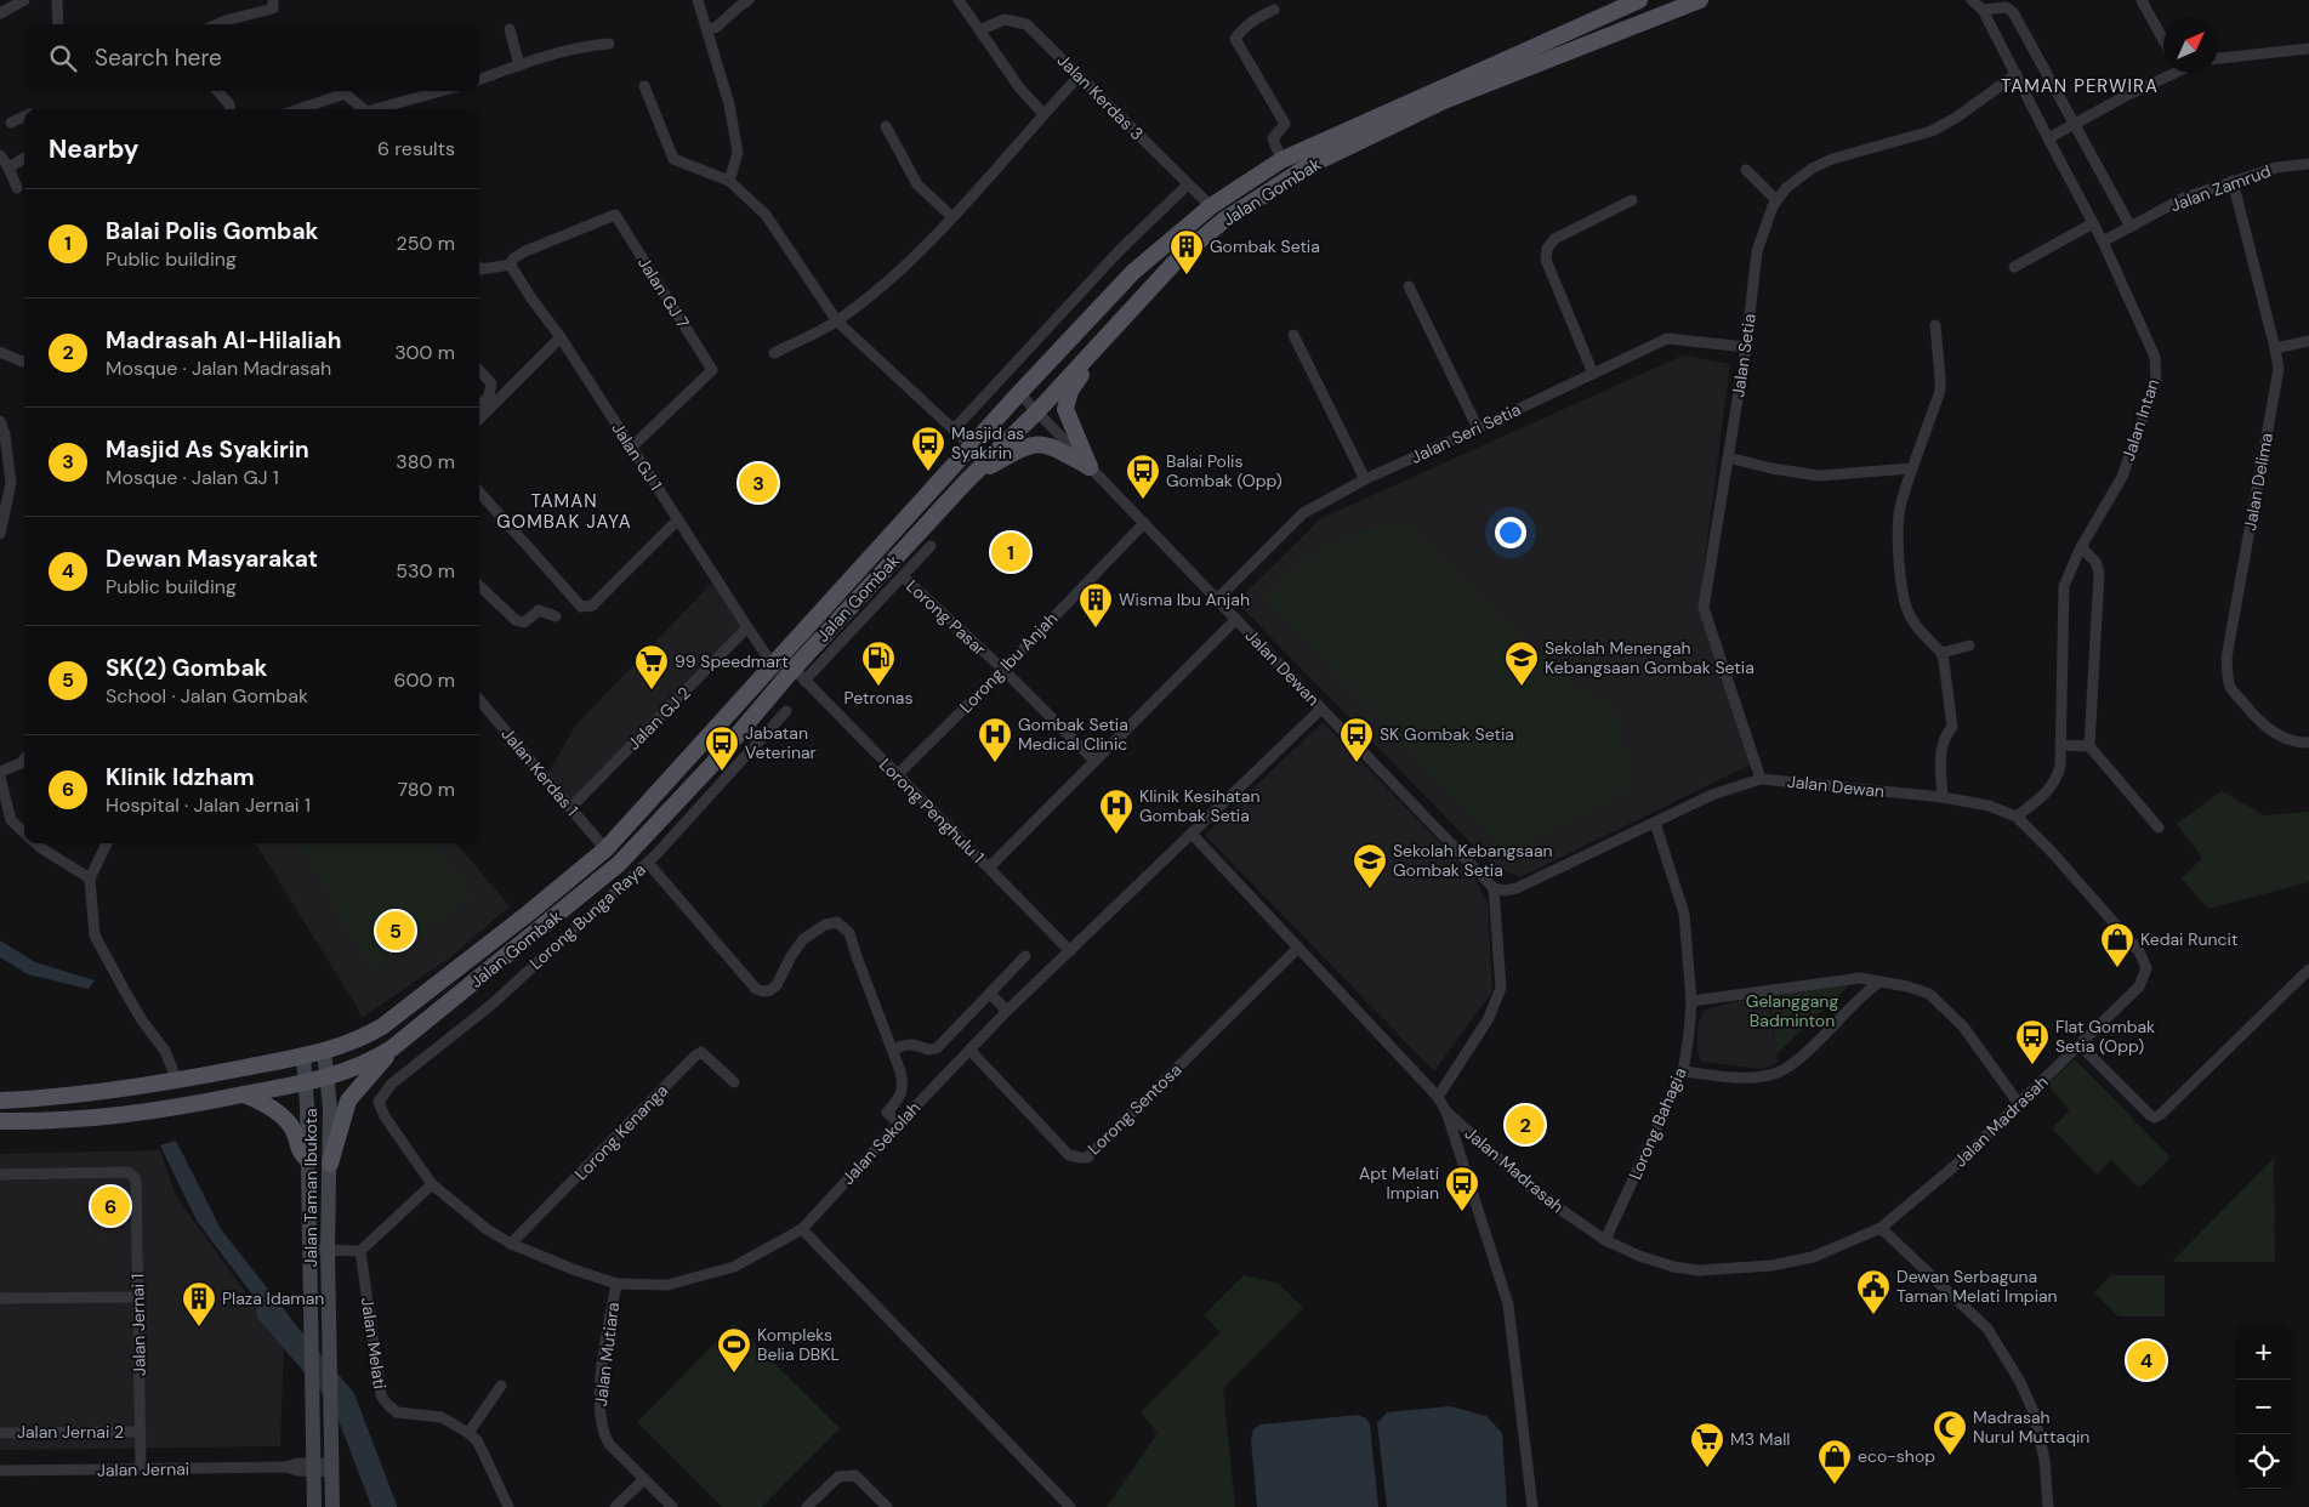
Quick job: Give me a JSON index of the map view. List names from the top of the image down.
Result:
{
  "streets": {
    "main road": ["Jalan Gombak", "Jalan Taman Ibukota"],
    "street": [
      "Jalan Kerdas 3",
      "Jalan Zamrud",
      "Jalan GJ 7",
      "Jalan Setia",
      "Jalan Intan",
      "Jalan Seri Setia",
      "Jalan GJ 1",
      "Jalan Delima",
      "Lorong Pasar",
      "Lorong Ibu Anjah",
      "Jalan Dewan",
      "Jalan GJ 2",
      "Jalan Kerdas 1",
      "Lorong Penghulu 1",
      "Lorong Bunga Raya",
      "Lorong Sentosa",
      "Jalan Madrasah",
      "Lorong Bahagia",
      "Lorong Kenanga",
      "Jalan Sekolah",
      "Jalan Jernai 1",
      "Jalan Melati",
      "Jalan Mutiara",
      "Jalan Jernai 2",
      "Jalan Jernai"
    ]
  },
  "crossings": [
    ["Jalan Kerdas 3", "Jalan Gombak"],
    ["Jalan Zamrud", "Jalan Intan"],
    ["Jalan Zamrud", "Jalan Delima"],
    ["Jalan Gombak", "Jalan GJ 1"],
    ["Jalan Gombak", "Jalan Dewan"],
    ["Jalan Gombak", "Jalan Kerdas 1"],
    ["Jalan Gombak", "Lorong Penghulu 1"],
    ["Jalan Gombak", "Jalan Taman Ibukota"],
    ["Jalan GJ 7", "Jalan GJ 1"],
    ["Jalan Setia", "Jalan Intan"],
    ["Jalan Setia", "Jalan Seri Setia"],
    ["Jalan Setia", "Jalan Dewan"],
    ["Jalan Intan", "Jalan Dewan"],
    ["Jalan Seri Setia", "Jalan Dewan"],
    ["Jalan GJ 1", "Jalan GJ 2"],
    ["Lorong Pasar", "Lorong Ibu Anjah"],
    ["Lorong Ibu Anjah", "Jalan Dewan"],
    ["Lorong Ibu Anjah", "Lorong Penghulu 1"],
    ["Jalan Dewan", "Jalan Madrasah"],
    ["Jalan Dewan", "Lorong Bahagia"],
    ["Jalan Dewan", "Jalan Sekolah"],
    ["Jalan GJ 2", "Jalan Kerdas 1"],
    ["Lorong Penghulu 1", "Jalan Sekolah"],
    ["Lorong Bunga Raya", "Jalan Sekolah"],
    ["Lorong Sentosa", "Jalan Madrasah"],
    ["Lorong Sentosa", "Jalan Sekolah"],
    ["Jalan Madrasah", "Lorong Bahagia"],
    ["Jalan Madrasah", "Jalan Sekolah"],
    ["Lorong Kenanga", "Jalan Sekolah"],
    ["Jalan Sekolah", "Jalan Mutiara"],
    ["Jalan Taman Ibukota", "Jalan Jernai"],
    ["Jalan Jernai 1", "Jalan Jernai 2"],
    ["Jalan Jernai 1", "Jalan Jernai"]
  ],
  "districts": ["TAMAN PERWIRA", "TAMAN GOMBAK JAYA"],
  "parks": ["Gelanggang Badminton"],
  "places": {
    "building": ["Gombak Setia", "Wisma Ibu Anjah", "Plaza Idaman"],
    "bus stop": [
      "Masjid as Syakirin",
      "Balai Polis Gombak (Opp)",
      "SK Gombak Setia",
      "Jabatan Veterinar",
      "Flat Gombak Setia (Opp)",
      "Apt Melati Impian"
    ],
    "fuel station": ["Petronas"],
    "school or university": ["Sekolah Menengah Kebangsaan Gombak Setia", "Sekolah Kebangsaan Gombak Setia"],
    "supermarket": ["99 Speedmart", "M3 Mall"],
    "hospital": ["Gombak Setia Medical Clinic", "Klinik Kesihatan Gombak Setia"],
    "shop": ["Kedai Runcit", "eco-shop"],
    "public building": ["Dewan Serbaguna Taman Melati Impian"],
    "sports": ["Kompleks Belia DBKL"],
    "mosque": ["Madrasah Nurul Muttaqin"]
  },
  "north": "top right",
  "page": {
    "search": "Search here",
    "heading": ["Nearby", "6 results"],
    "list": [
      {
        "mark": "1",
        "name": "Balai Polis Gombak",
        "note": "Public building",
        "value": "250 m"
      },
      {
        "mark": "2",
        "name": "Madrasah Al-Hilaliah",
        "note": "Mosque · Jalan Madrasah",
        "value": "300 m"
      },
      {
        "mark": "3",
        "name": "Masjid As Syakirin",
        "note": "Mosque · Jalan GJ 1",
        "value": "380 m"
      },
      {
        "mark": "4",
        "name": "Dewan Masyarakat",
        "note": "Public building",
        "value": "530 m"
      },
      {
        "mark": "5",
        "name": "SK(2) Gombak",
        "note": "School · Jalan Gombak",
        "value": "600 m"
      },
      {
        "mark": "6",
        "name": "Klinik Idzham",
        "note": "Hospital · Jalan Jernai 1",
        "value": "780 m"
      }
    ],
    "pins": [
      "3",
      "1",
      "5",
      "2",
      "6",
      "4"
    ],
    "map_buttons": ["+", "−"]
  }
}
